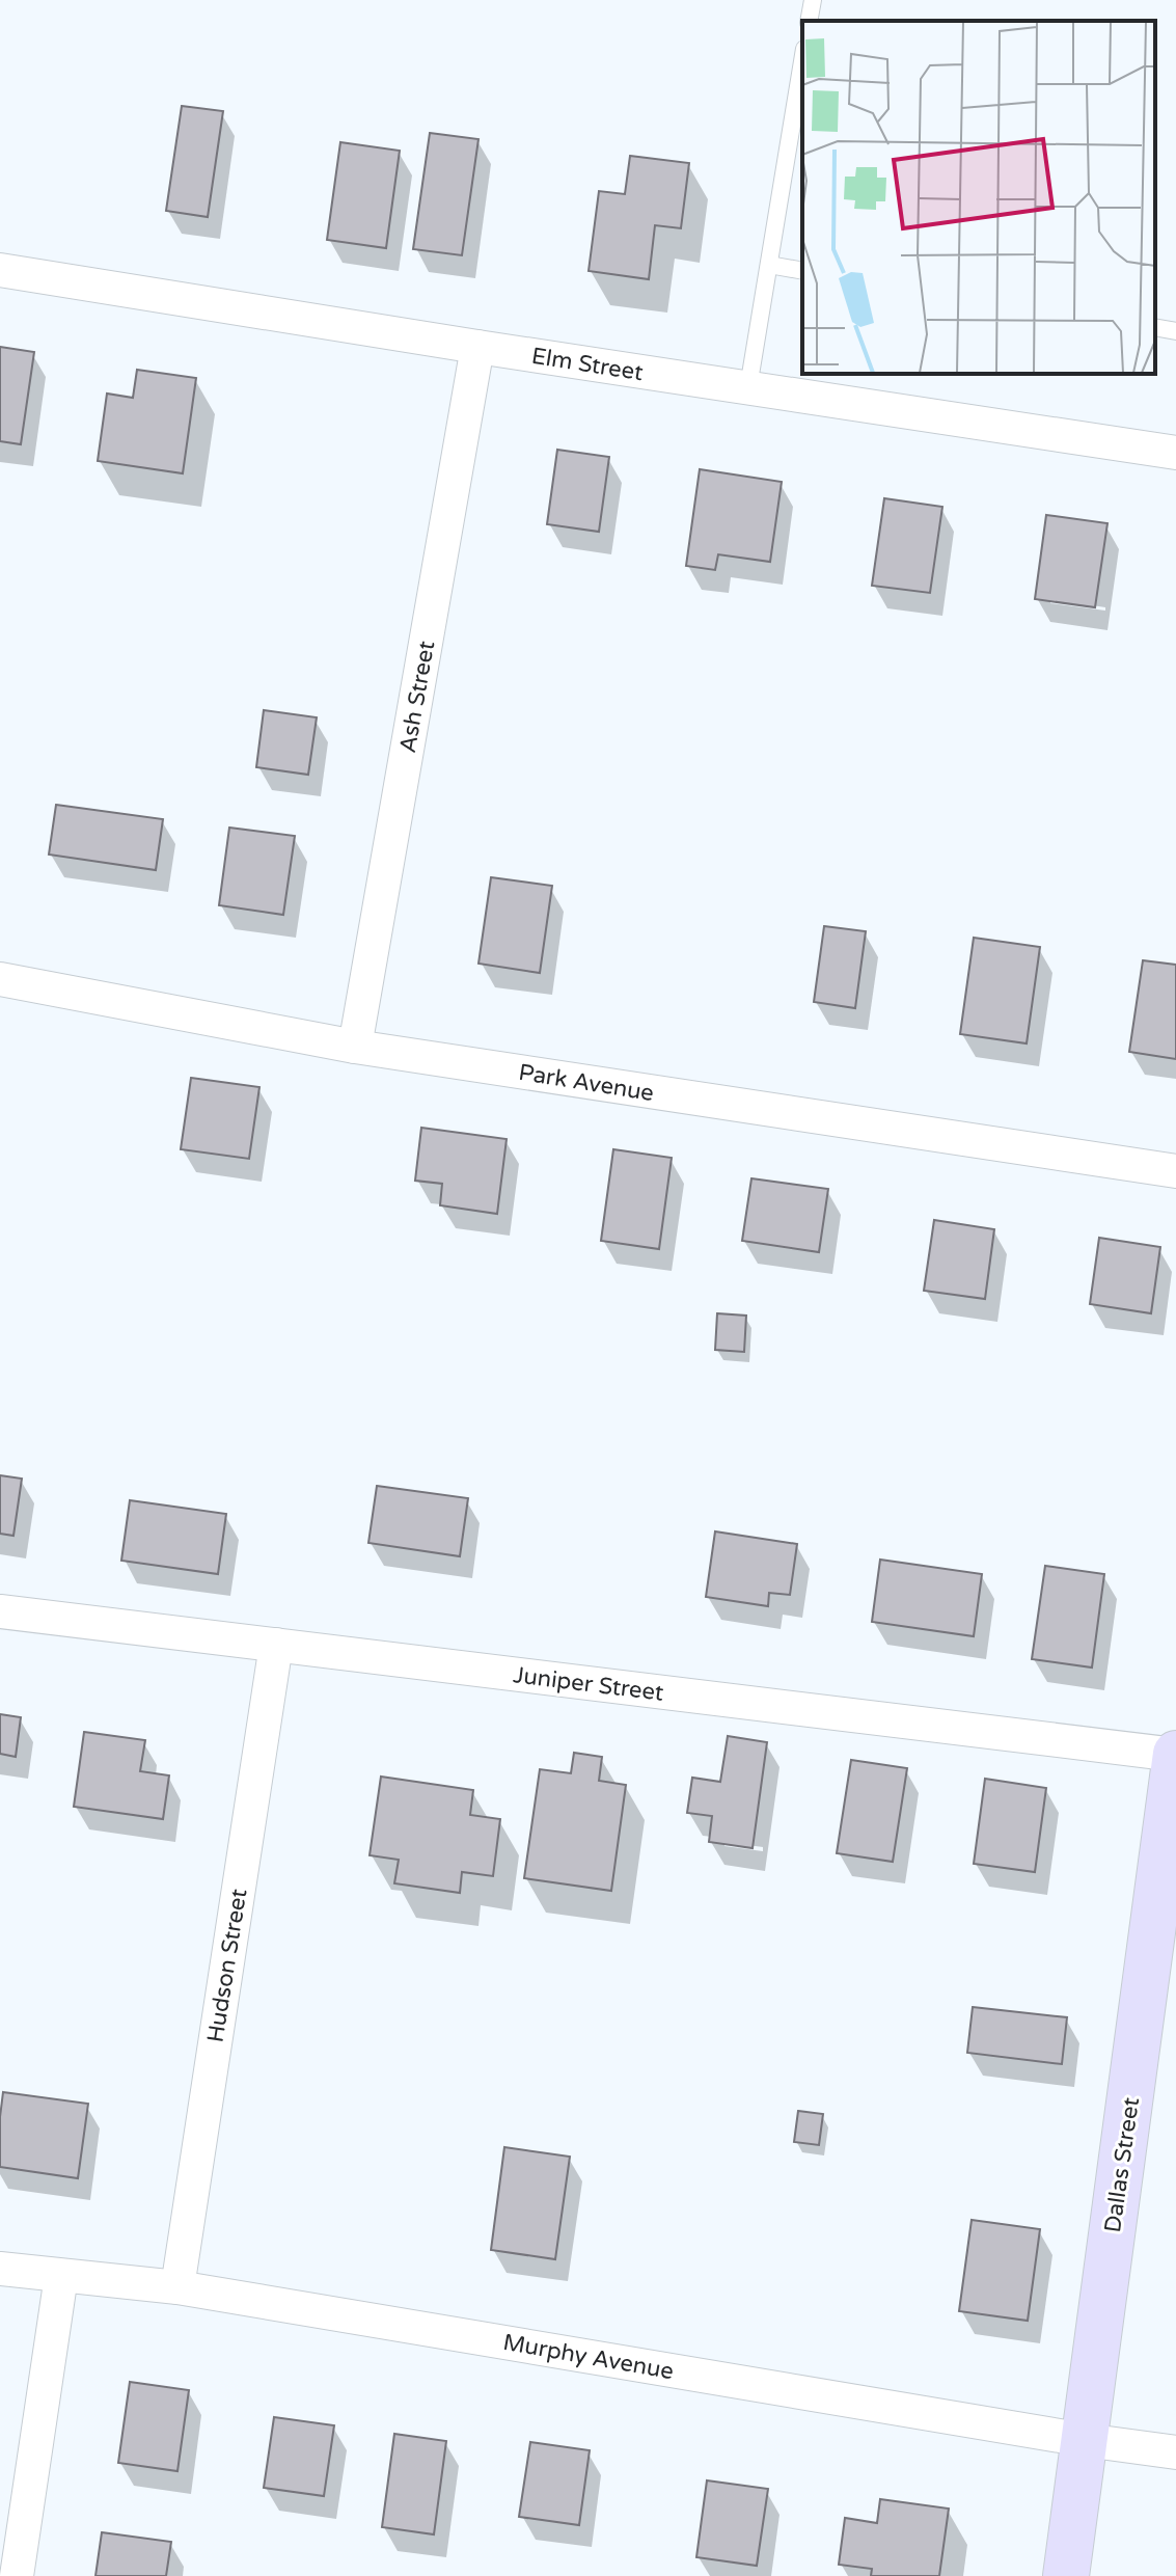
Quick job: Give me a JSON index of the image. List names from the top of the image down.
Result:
{
  "streets": {
    "street": [
      "Elm Street",
      "Ash Street",
      "Park Avenue",
      "Juniper Street",
      "Hudson Street",
      "Dallas Street",
      "Murphy Avenue"
    ]
  },
  "crossings": [
    ["Elm Street", "Ash Street"],
    ["Ash Street", "Park Avenue"],
    ["Juniper Street", "Hudson Street"],
    ["Juniper Street", "Dallas Street"],
    ["Hudson Street", "Murphy Avenue"],
    ["Dallas Street", "Murphy Avenue"]
  ]
}
